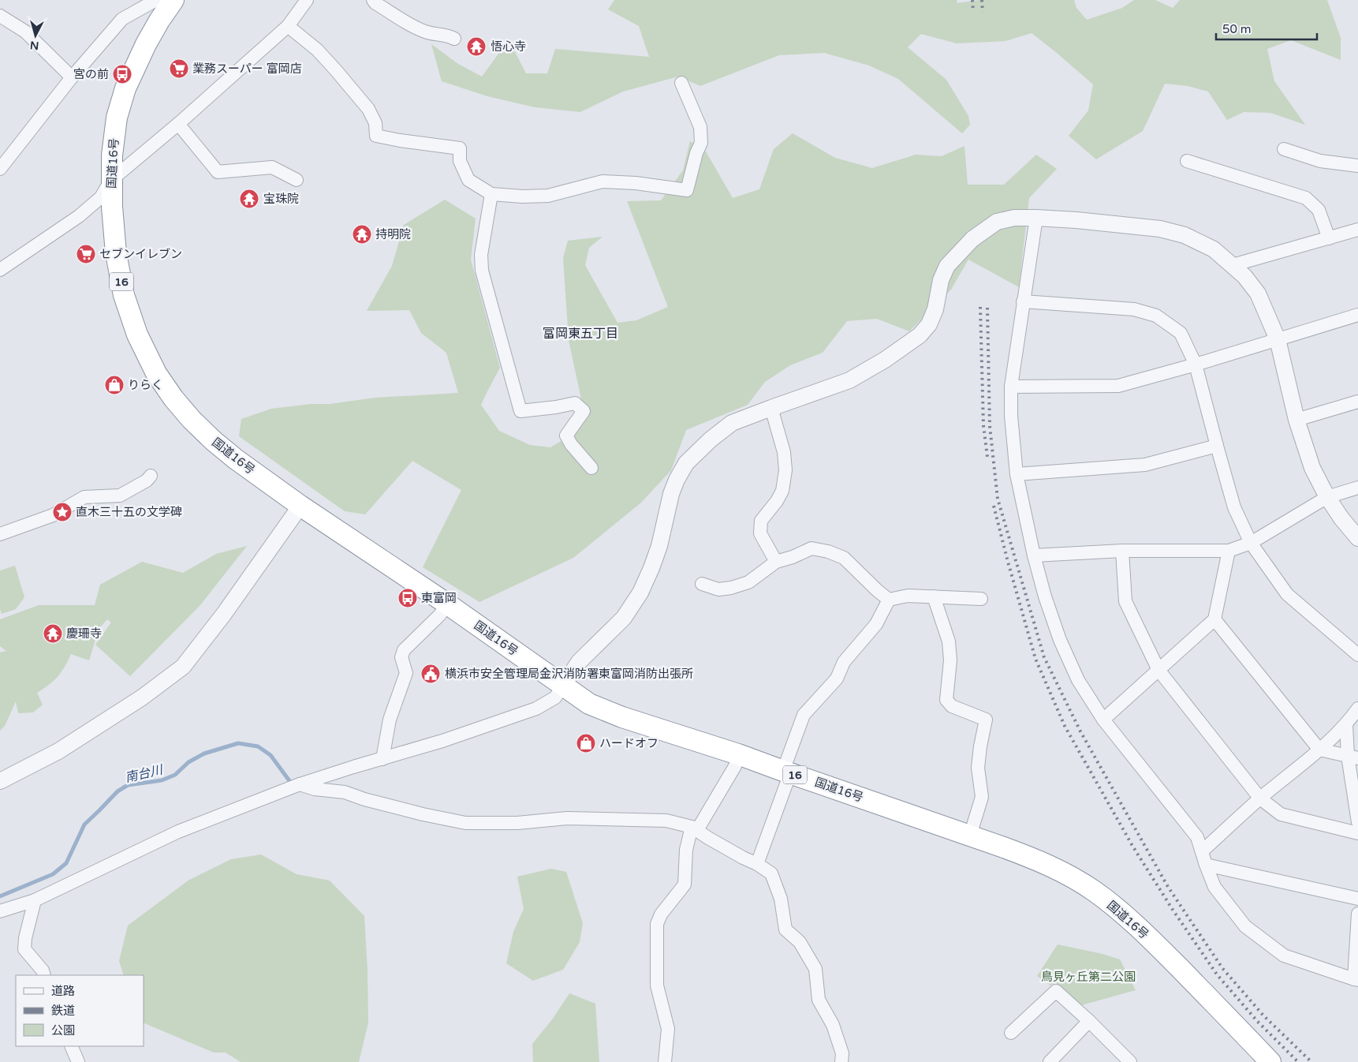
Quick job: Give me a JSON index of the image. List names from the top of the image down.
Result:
{
  "streets": {
    "highway": ["国道16号", "16"]
  },
  "districts": ["富岡東五丁目"],
  "water": ["南台川"],
  "parks": ["鳥見ヶ丘第二公園"],
  "places": {
    "temple": [
      "悟心寺",
      "宝珠院",
      "持明院",
      "慶珊寺"
    ],
    "supermarket": ["業務スーパー 富岡店", "セブンイレブン"],
    "bus stop": ["宮の前", "東富岡"],
    "shop": ["りらく", "ハードオフ"],
    "place": ["直木三十五の文学碑"],
    "public building": ["横浜市安全管理局金沢消防署東富岡消防出張所"]
  },
  "legend": ["道路", "鉄道", "公園"],
  "scale_bar": "50 m",
  "north": "bottom"
}
